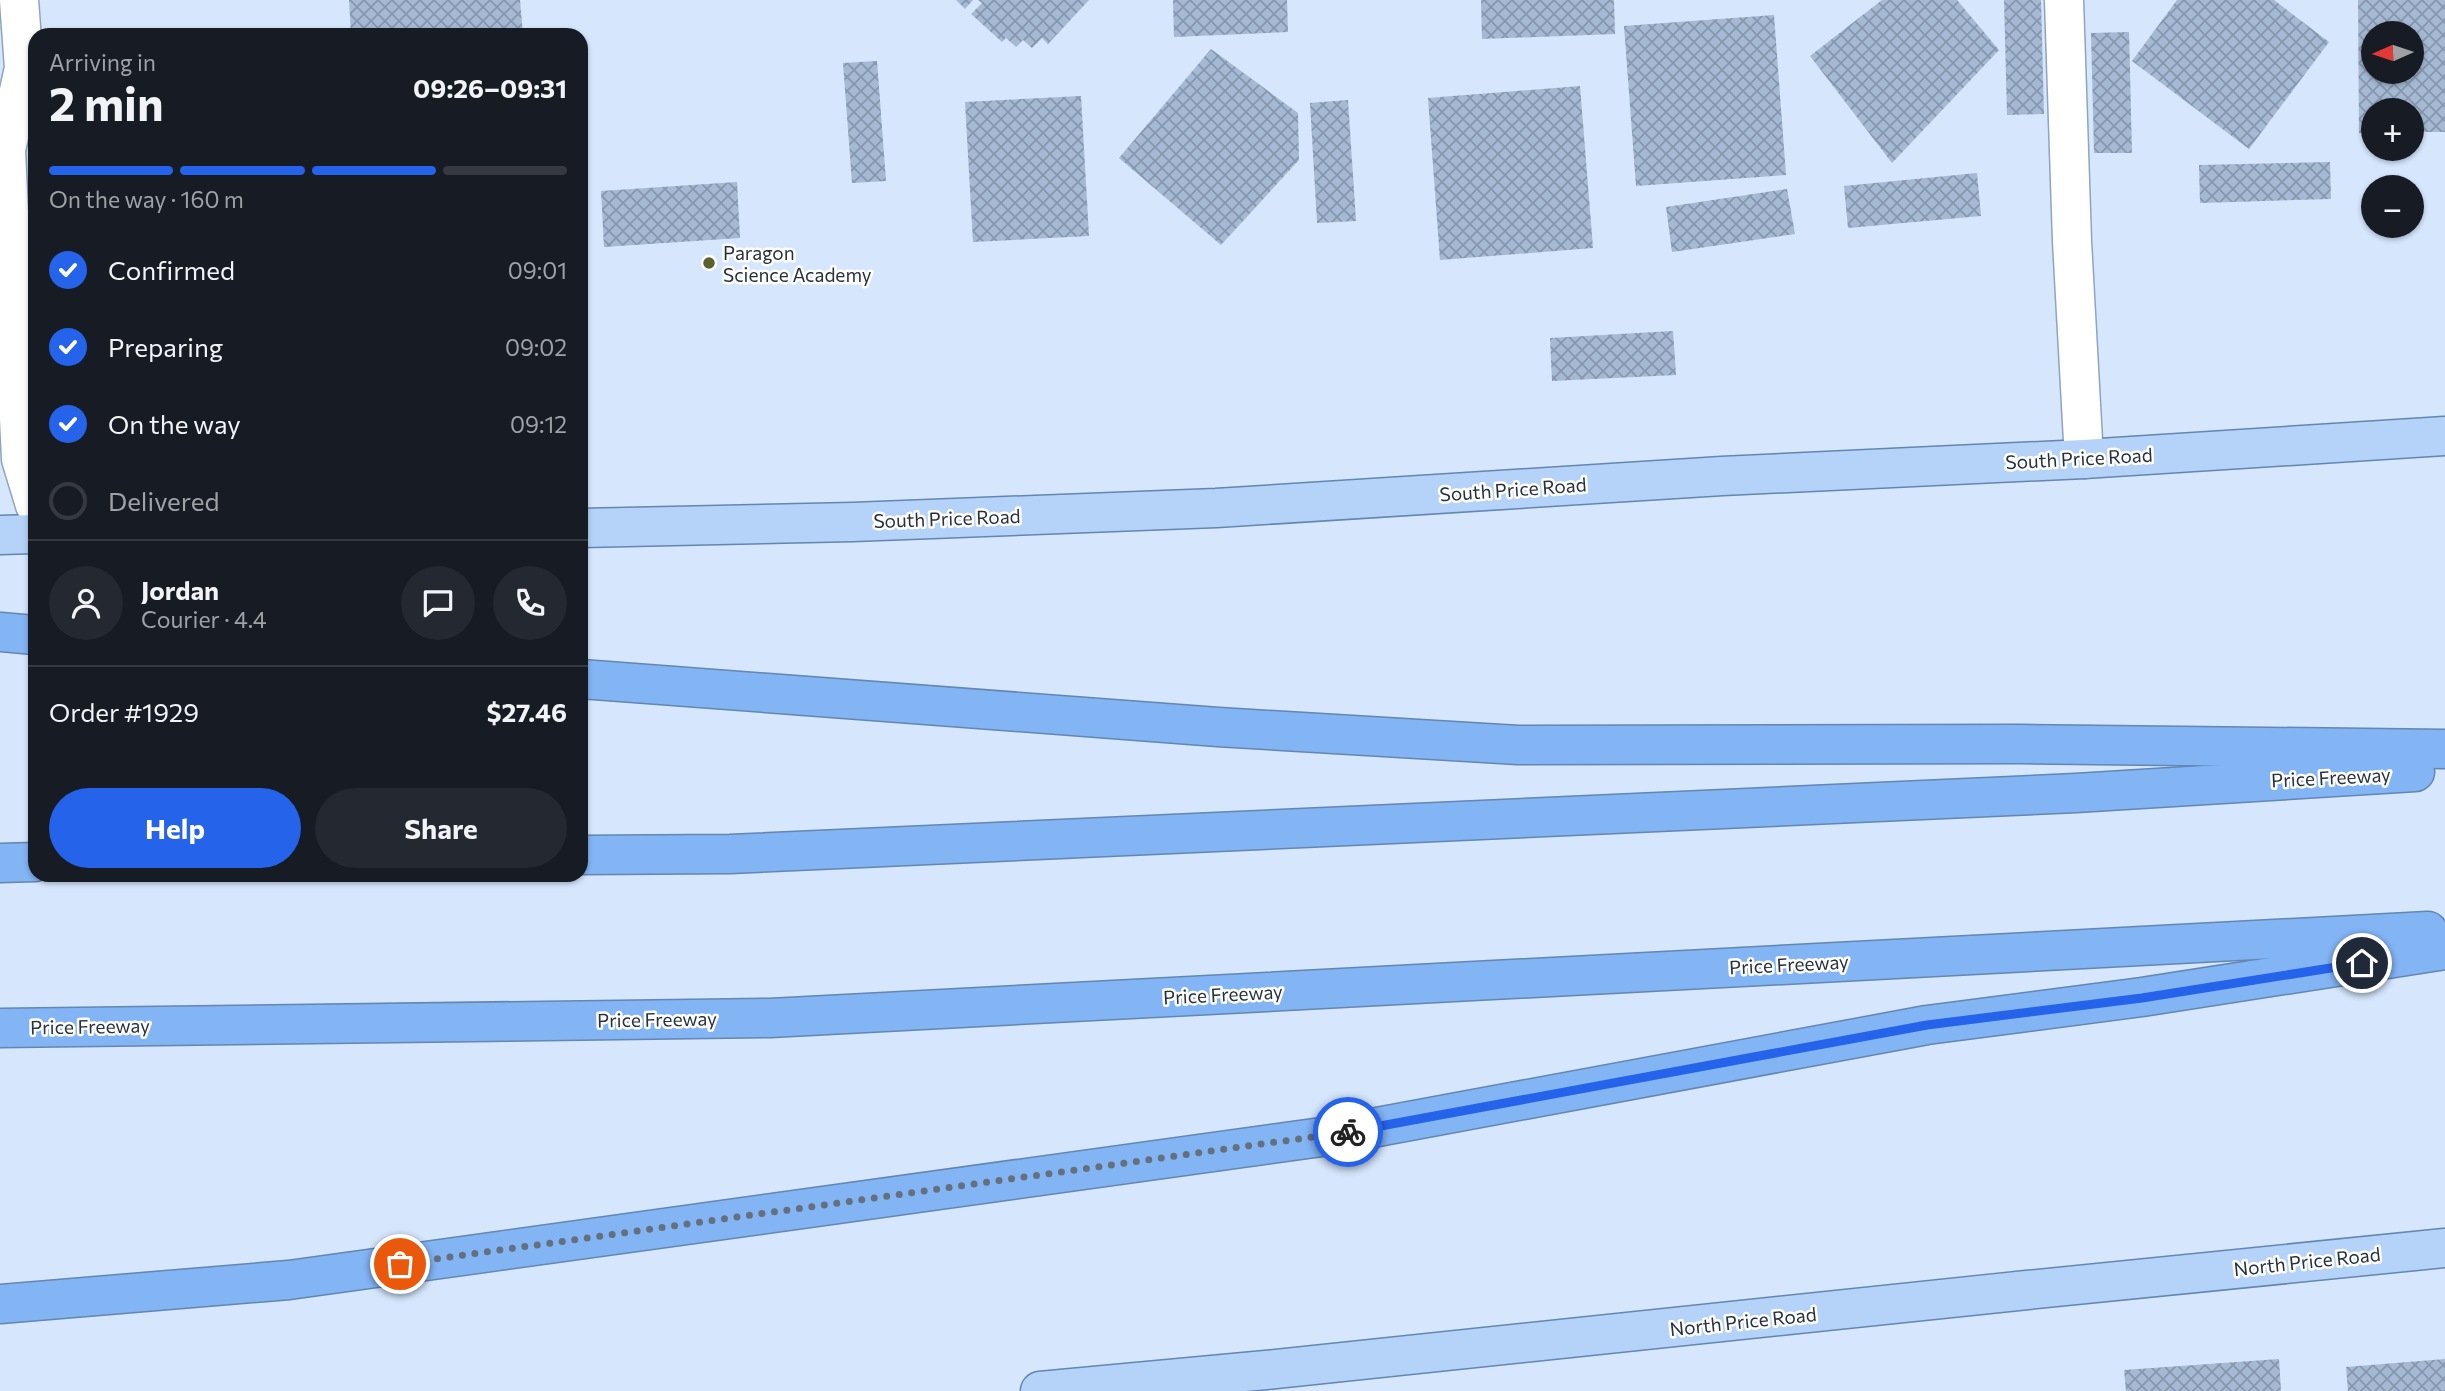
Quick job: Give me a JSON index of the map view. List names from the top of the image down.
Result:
{
  "streets": {
    "highway": ["Price Freeway"],
    "main road": ["South Price Road", "North Price Road"]
  },
  "places": ["Paragon Science Academy"],
  "north": "left",
  "page": {
    "map_buttons": ["+", "−"],
    "heading": ["2 min", "Arriving in", "09:26–09:31"],
    "panel": [
      "Jordan",
      "Courier · 4.4",
      "Order #1929",
      "$27.46"
    ],
    "bar": "On the way · 160 m",
    "list": [
      ["Confirmed", "09:01"],
      ["Preparing", "09:02"],
      ["On the way", "09:12"],
      "Delivered"
    ],
    "buttons": ["Help", "Share"]
  }
}
